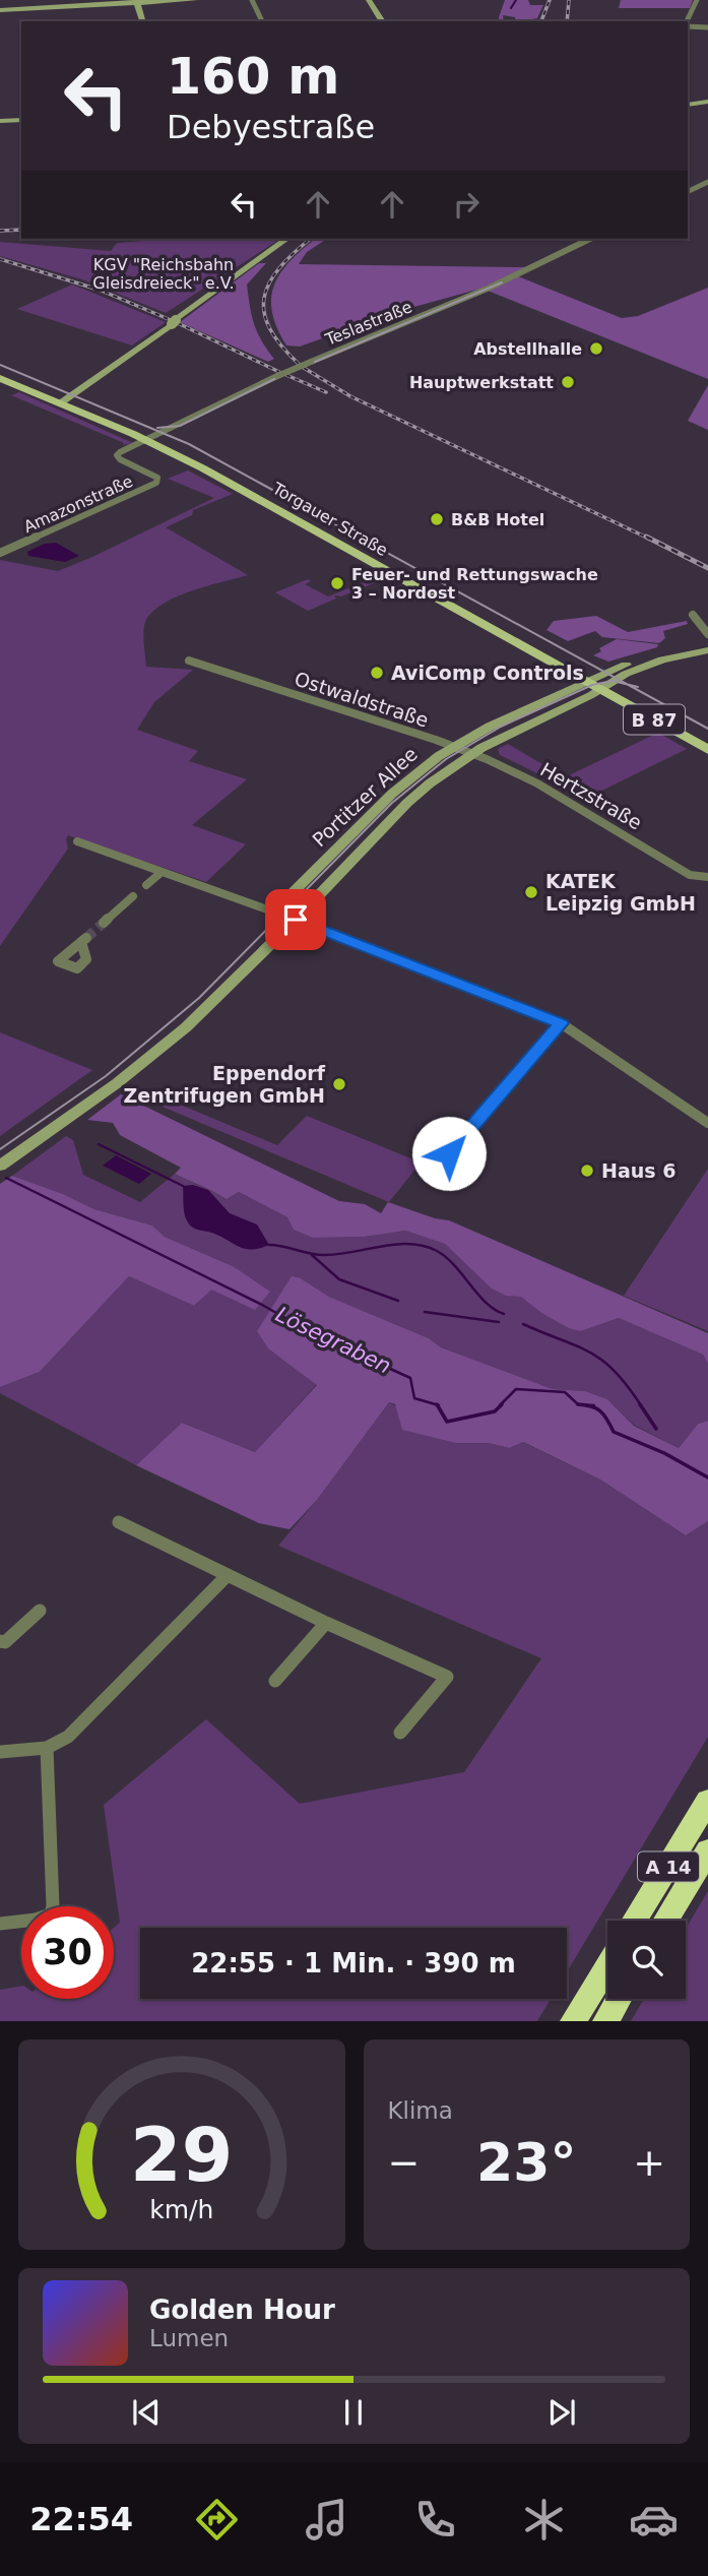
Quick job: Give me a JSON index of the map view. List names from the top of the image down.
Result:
{
  "streets": {
    "highway": ["A 14"],
    "main road": ["Torgauer Straße", "B 87", "Portitzer Allee"],
    "street": [
      "Teslastraße",
      "Amazonstraße",
      "Ostwaldstraße",
      "Hertzstraße"
    ]
  },
  "crossings": [
    ["Teslastraße", "Amazonstraße"],
    ["Teslastraße", "Torgauer Straße"],
    ["Amazonstraße", "Torgauer Straße"],
    ["Torgauer Straße", "Portitzer Allee"],
    ["Ostwaldstraße", "Hertzstraße"],
    ["Ostwaldstraße", "Portitzer Allee"],
    ["Hertzstraße", "Portitzer Allee"]
  ],
  "water": ["Lösegraben"],
  "parks": ["KGV \"Reichsbahn Gleisdreieck\" e.V."],
  "places": [
    "Abstellhalle",
    "Hauptwerkstatt",
    "B&B Hotel",
    "Feuer- und Rettungswache 3 – Nordost",
    "AviComp Controls",
    "KATEK Leipzig GmbH",
    "Eppendorf Zentrifugen GmbH",
    "Haus 6"
  ],
  "page": {
    "turn": ["160 m", "Debyestraße"],
    "limit": "30",
    "trip": "22:55 · 1 Min. · 390 m",
    "tile": "Klima",
    "heat": ["−", "23°", "+"],
    "song": ["Golden Hour", "Lumen"],
    "tabs": "22:54",
    "gauge": ["29", "km/h"]
  }
}
